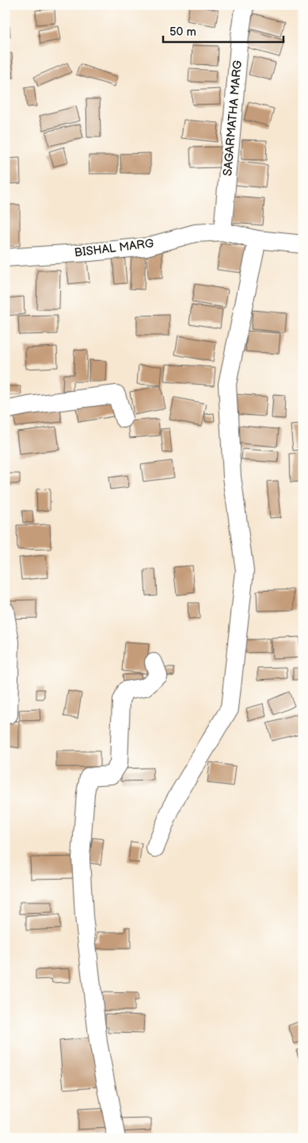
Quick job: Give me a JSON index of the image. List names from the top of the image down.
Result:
{
  "streets": {
    "street": ["SAGARMATHA MARG", "BISHAL MARG"]
  },
  "crossings": [
    ["SAGARMATHA MARG", "BISHAL MARG"]
  ],
  "scale_bar": "50 m"
}
